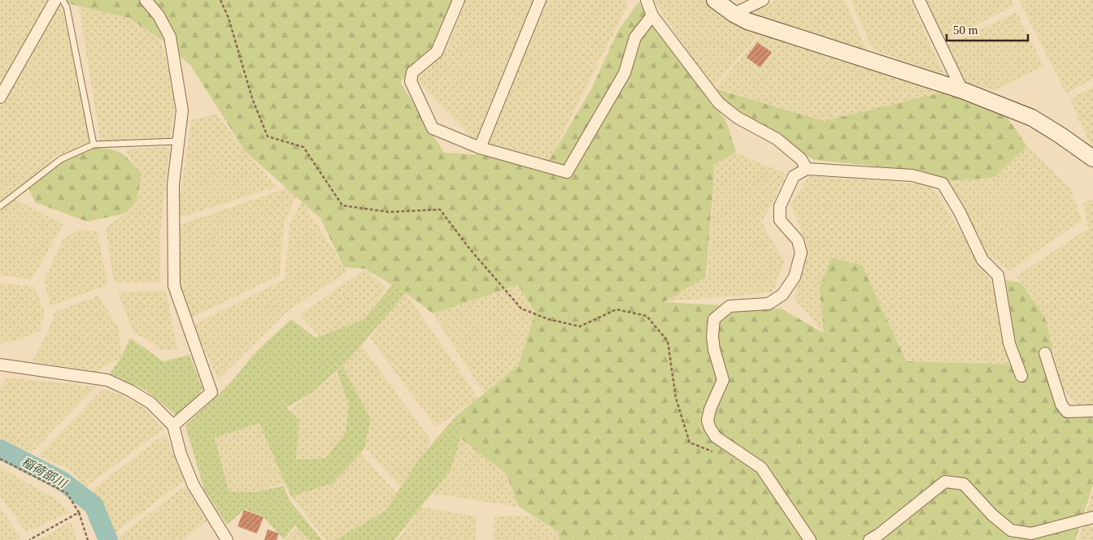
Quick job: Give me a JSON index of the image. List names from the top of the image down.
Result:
{
  "water": ["稲荷部川"],
  "scale_bar": "50 m"
}
